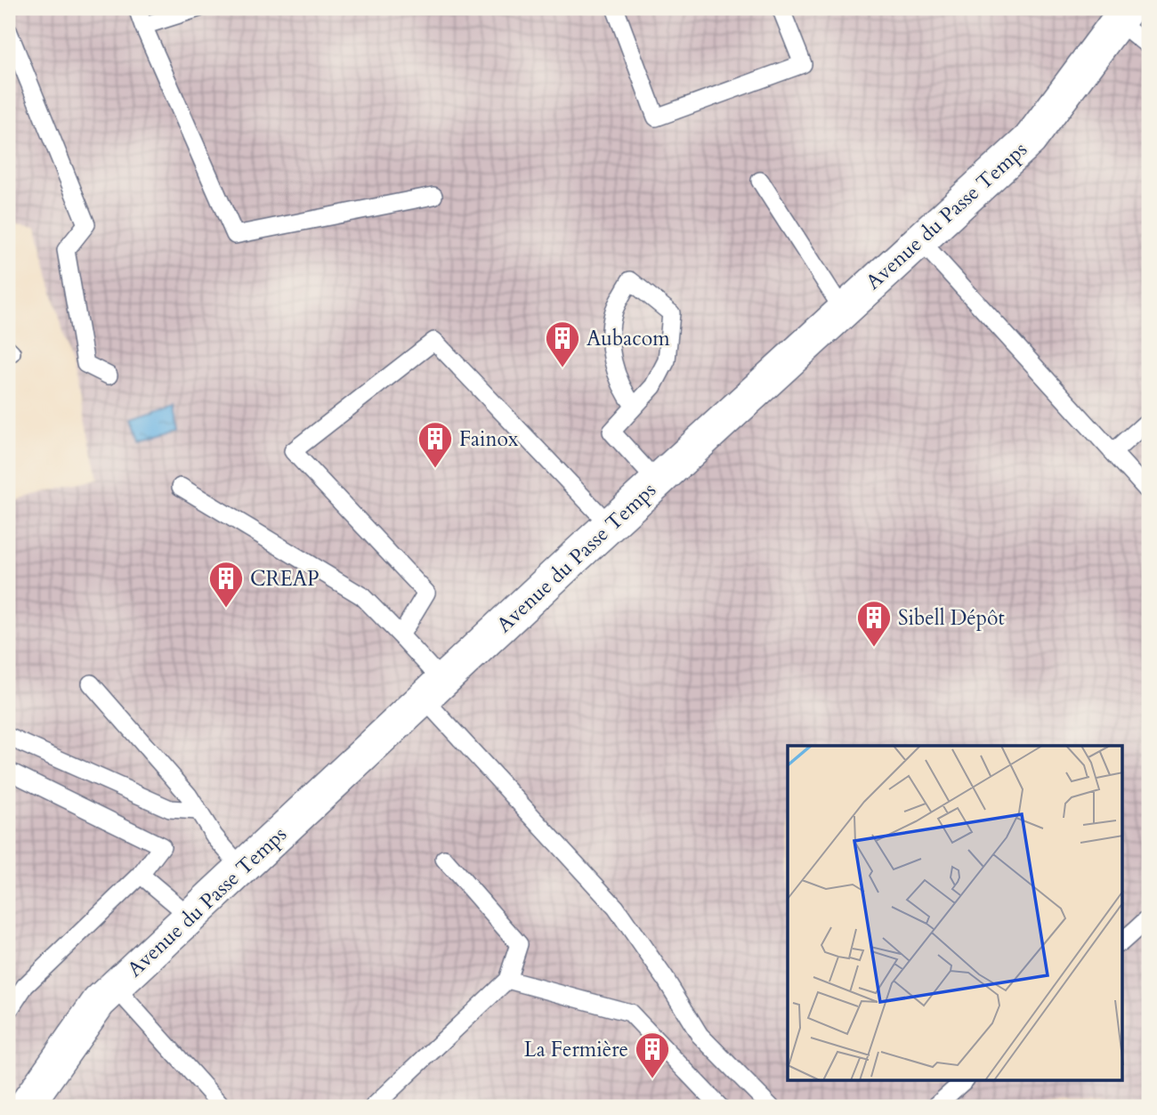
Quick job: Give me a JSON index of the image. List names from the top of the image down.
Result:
{
  "streets": {
    "street": ["Avenue du Passe Temps"]
  },
  "places": {
    "building": [
      "Aubacom",
      "Fainox",
      "CREAP",
      "Sibell Dépôt",
      "La Fermière"
    ]
  }
}
